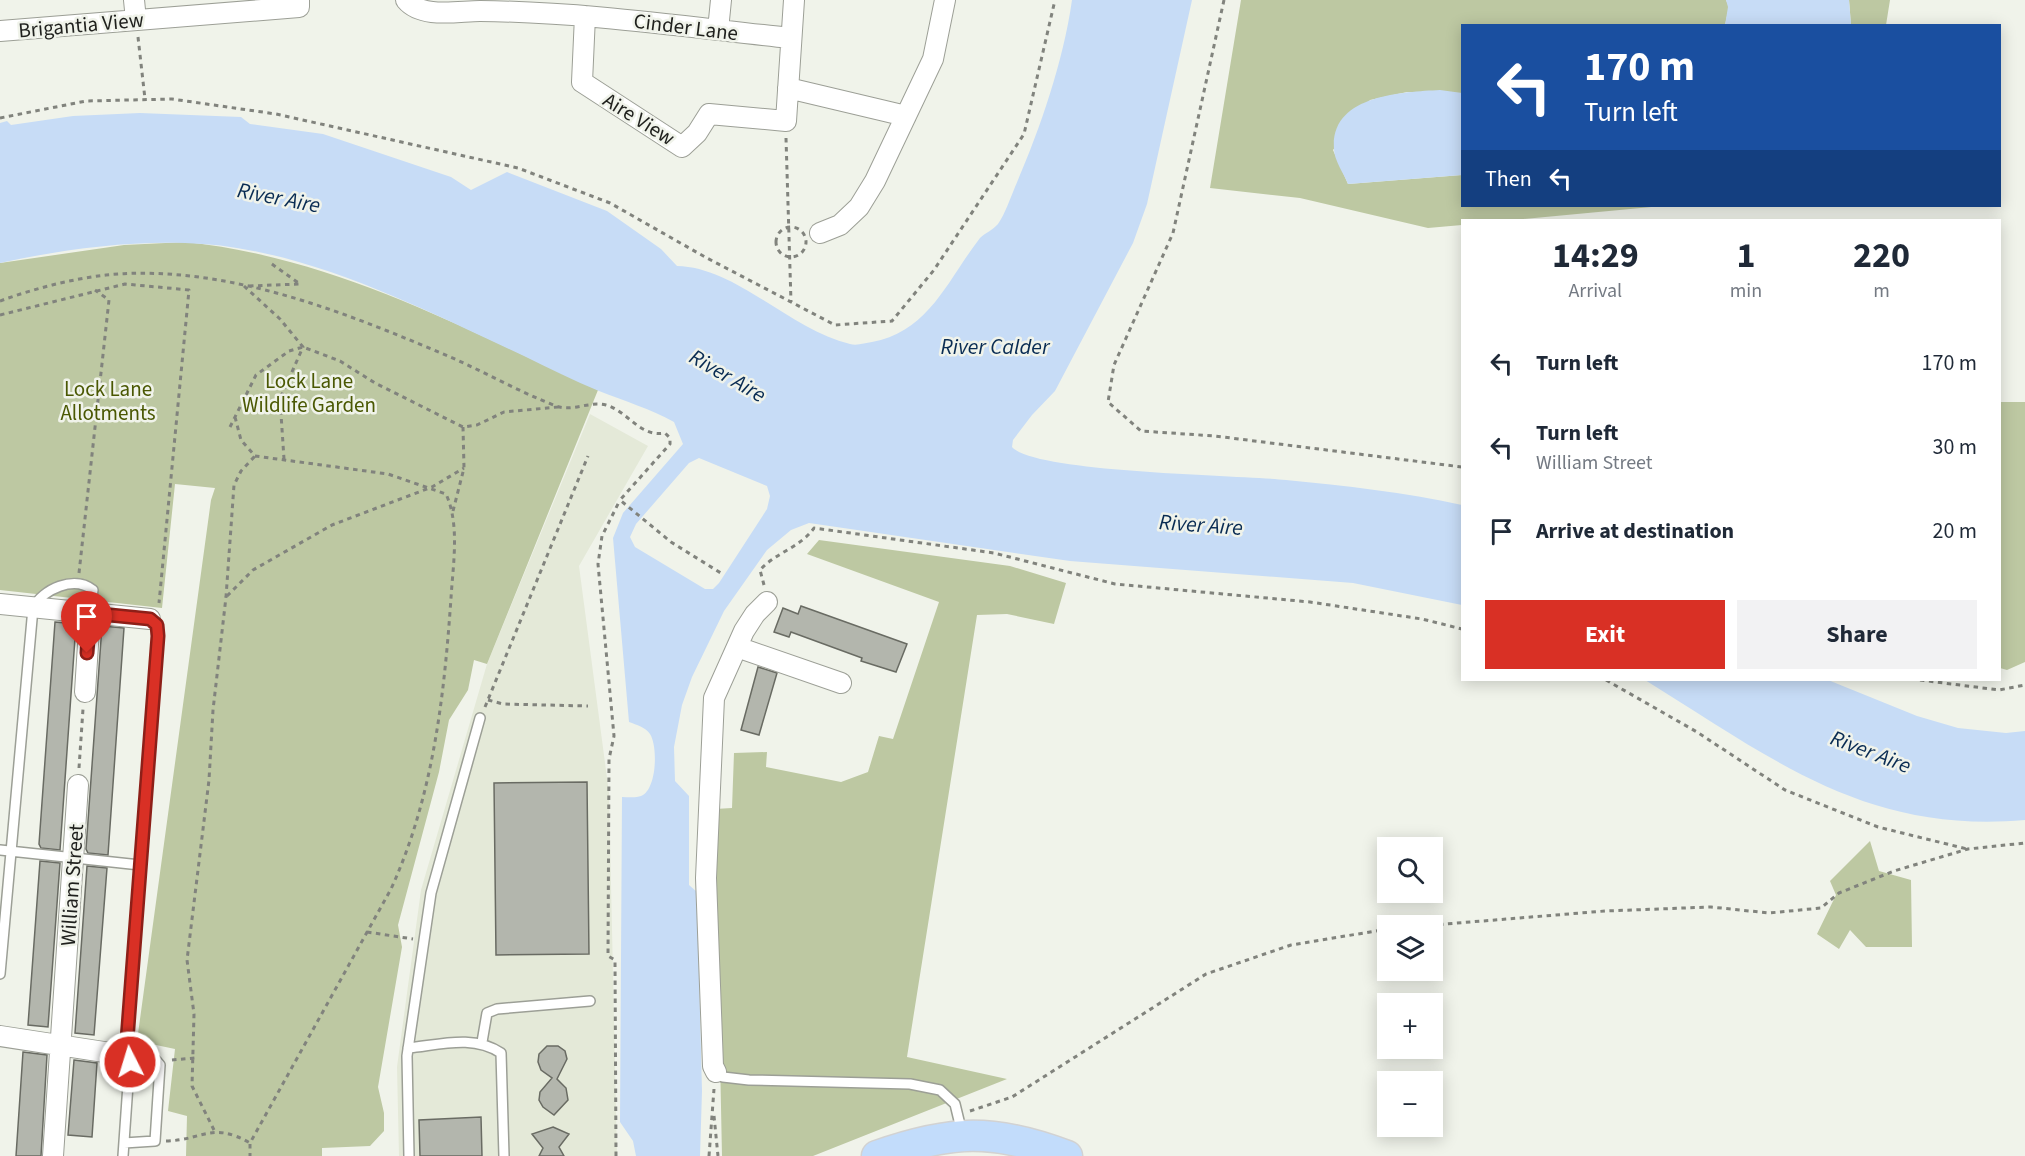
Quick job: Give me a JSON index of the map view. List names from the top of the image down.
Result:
{
  "streets": {
    "street": [
      "Brigantia View",
      "Cinder Lane",
      "Aire View",
      "William Street"
    ]
  },
  "crossings": [
    ["Cinder Lane", "Aire View"]
  ],
  "water": ["River Aire", "River Calder"],
  "parks": ["Lock Lane Wildlife Garden", "Lock Lane Allotments"],
  "page": {
    "turn": ["170 m", "Turn left"],
    "then": "Then",
    "eta": [
      "14:29",
      "Arrival",
      "1",
      "min",
      "220",
      "m"
    ],
    "list": [
      {
        "name": "Turn left",
        "value": "170 m"
      },
      {
        "name": "Turn left",
        "note": "William Street",
        "value": "30 m"
      },
      {
        "name": "Arrive at destination",
        "value": "20 m"
      }
    ],
    "buttons": ["Exit", "Share"],
    "map_buttons": ["+", "−"]
  }
}
